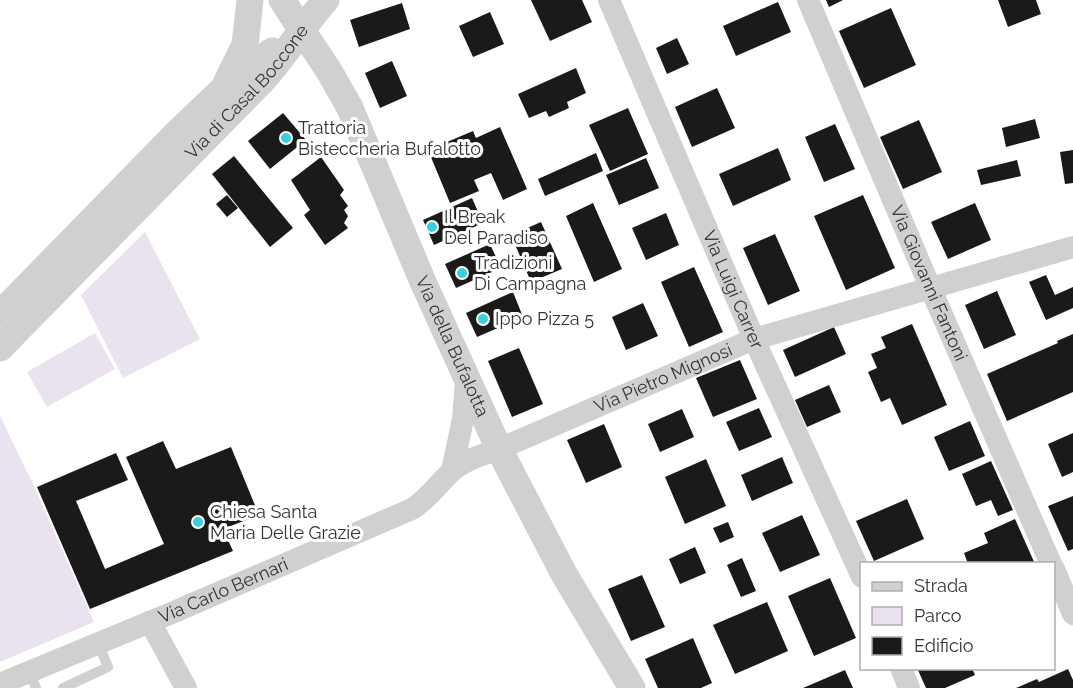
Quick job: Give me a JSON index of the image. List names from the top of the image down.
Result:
{
  "streets": {
    "street": [
      "Via di Casal Boccone",
      "Via Giovanni Fantoni",
      "Via Luigi Carrer",
      "Via della Bufalotta",
      "Via Pietro Mignosi",
      "Via Carlo Bernari"
    ]
  },
  "crossings": [
    ["Via di Casal Boccone", "Via della Bufalotta"],
    ["Via Giovanni Fantoni", "Via Pietro Mignosi"],
    ["Via Luigi Carrer", "Via Pietro Mignosi"],
    ["Via della Bufalotta", "Via Pietro Mignosi"],
    ["Via della Bufalotta", "Via Carlo Bernari"],
    ["Via Pietro Mignosi", "Via Carlo Bernari"]
  ],
  "places": [
    "Trattoria Bisteccheria Bufalotto",
    "Il Break Del Paradiso",
    "Tradizioni Di Campagna",
    "Ippo Pizza 5",
    "Chiesa Santa Maria Delle Grazie"
  ],
  "legend": ["Strada", "Parco", "Edificio"]
}
